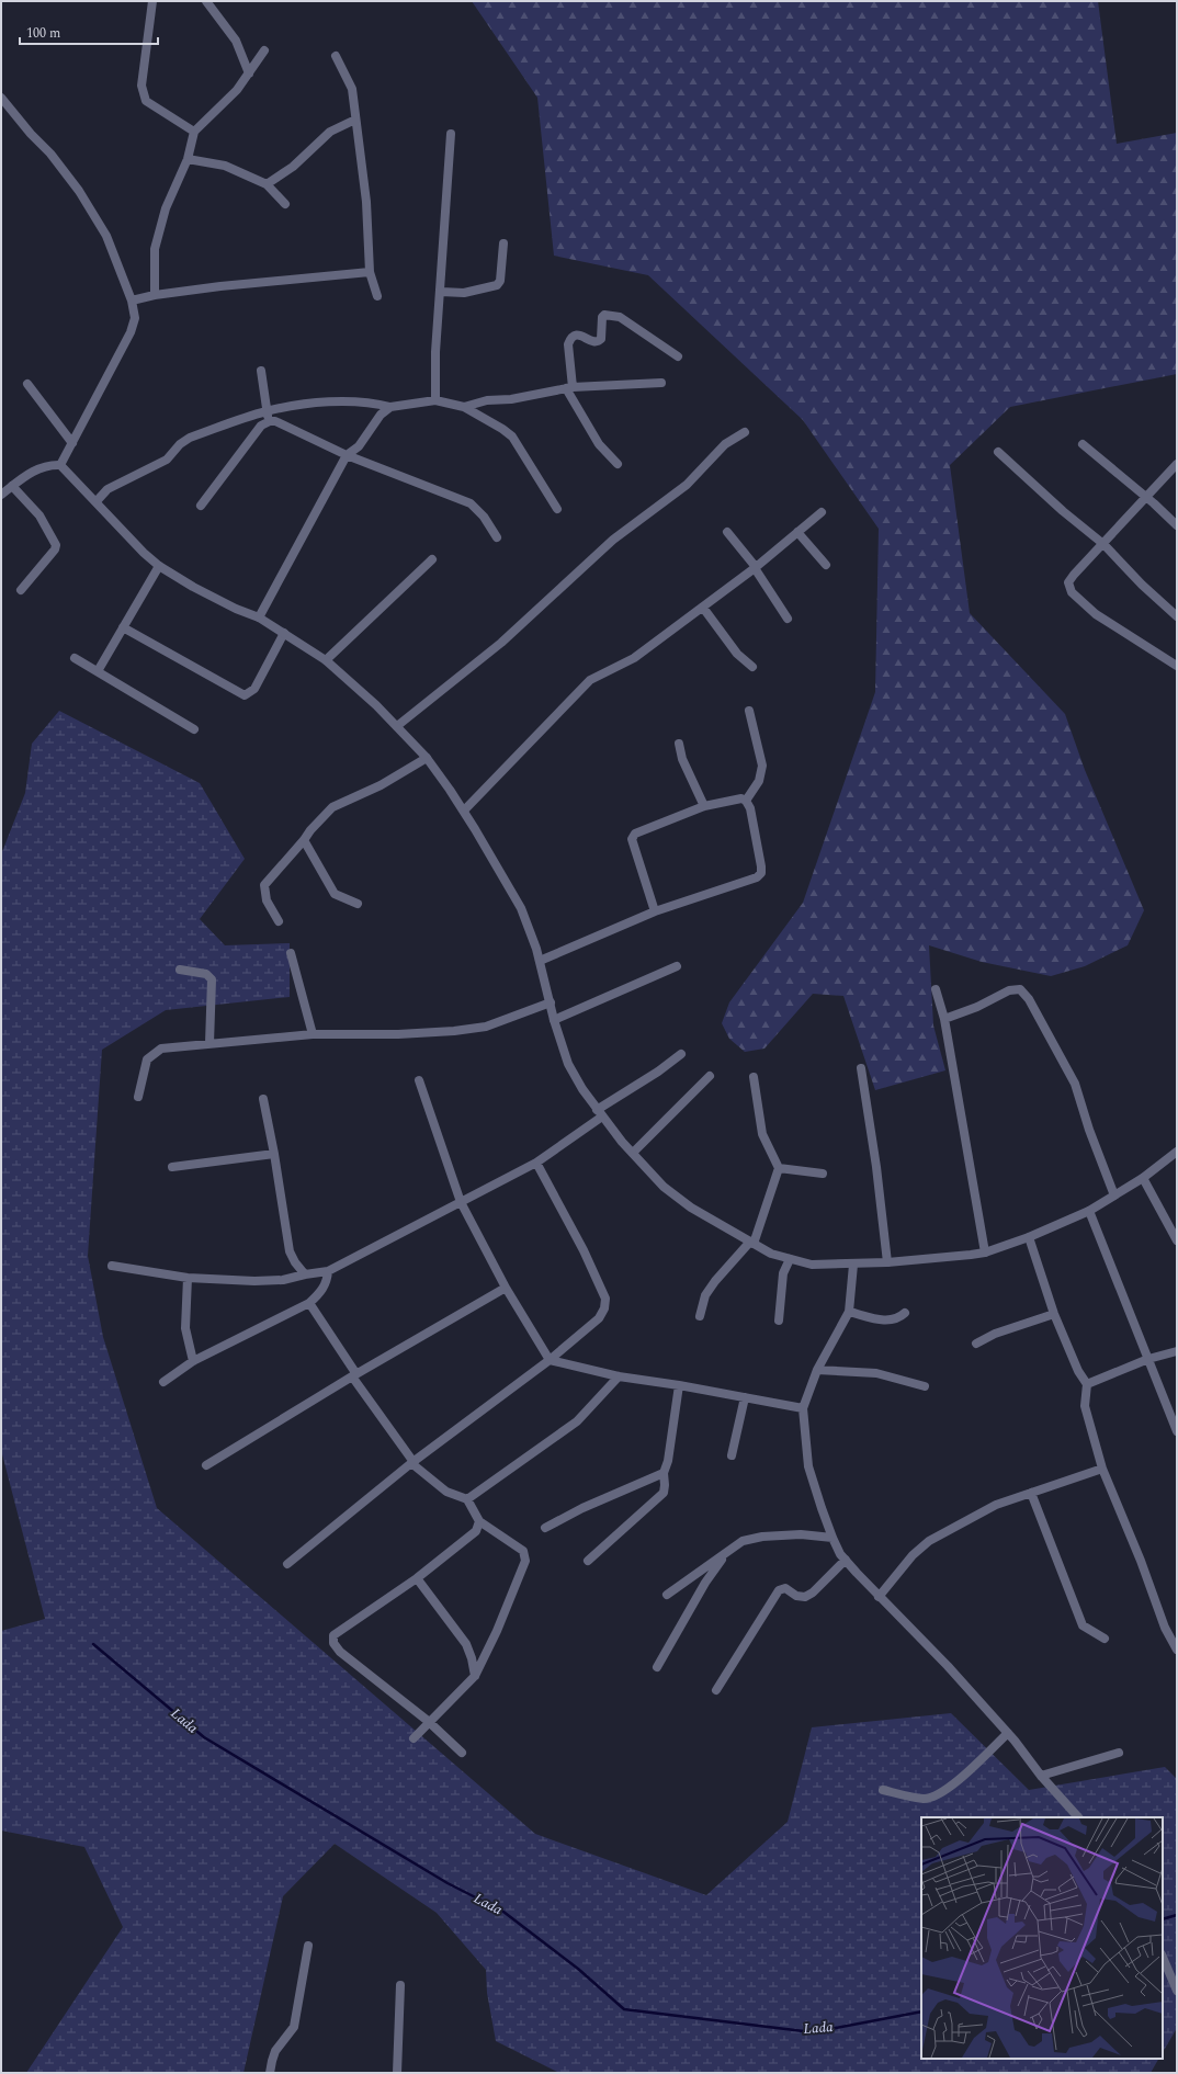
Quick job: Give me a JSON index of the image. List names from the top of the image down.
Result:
{
  "water": ["Lada"],
  "scale_bar": "100 m"
}
